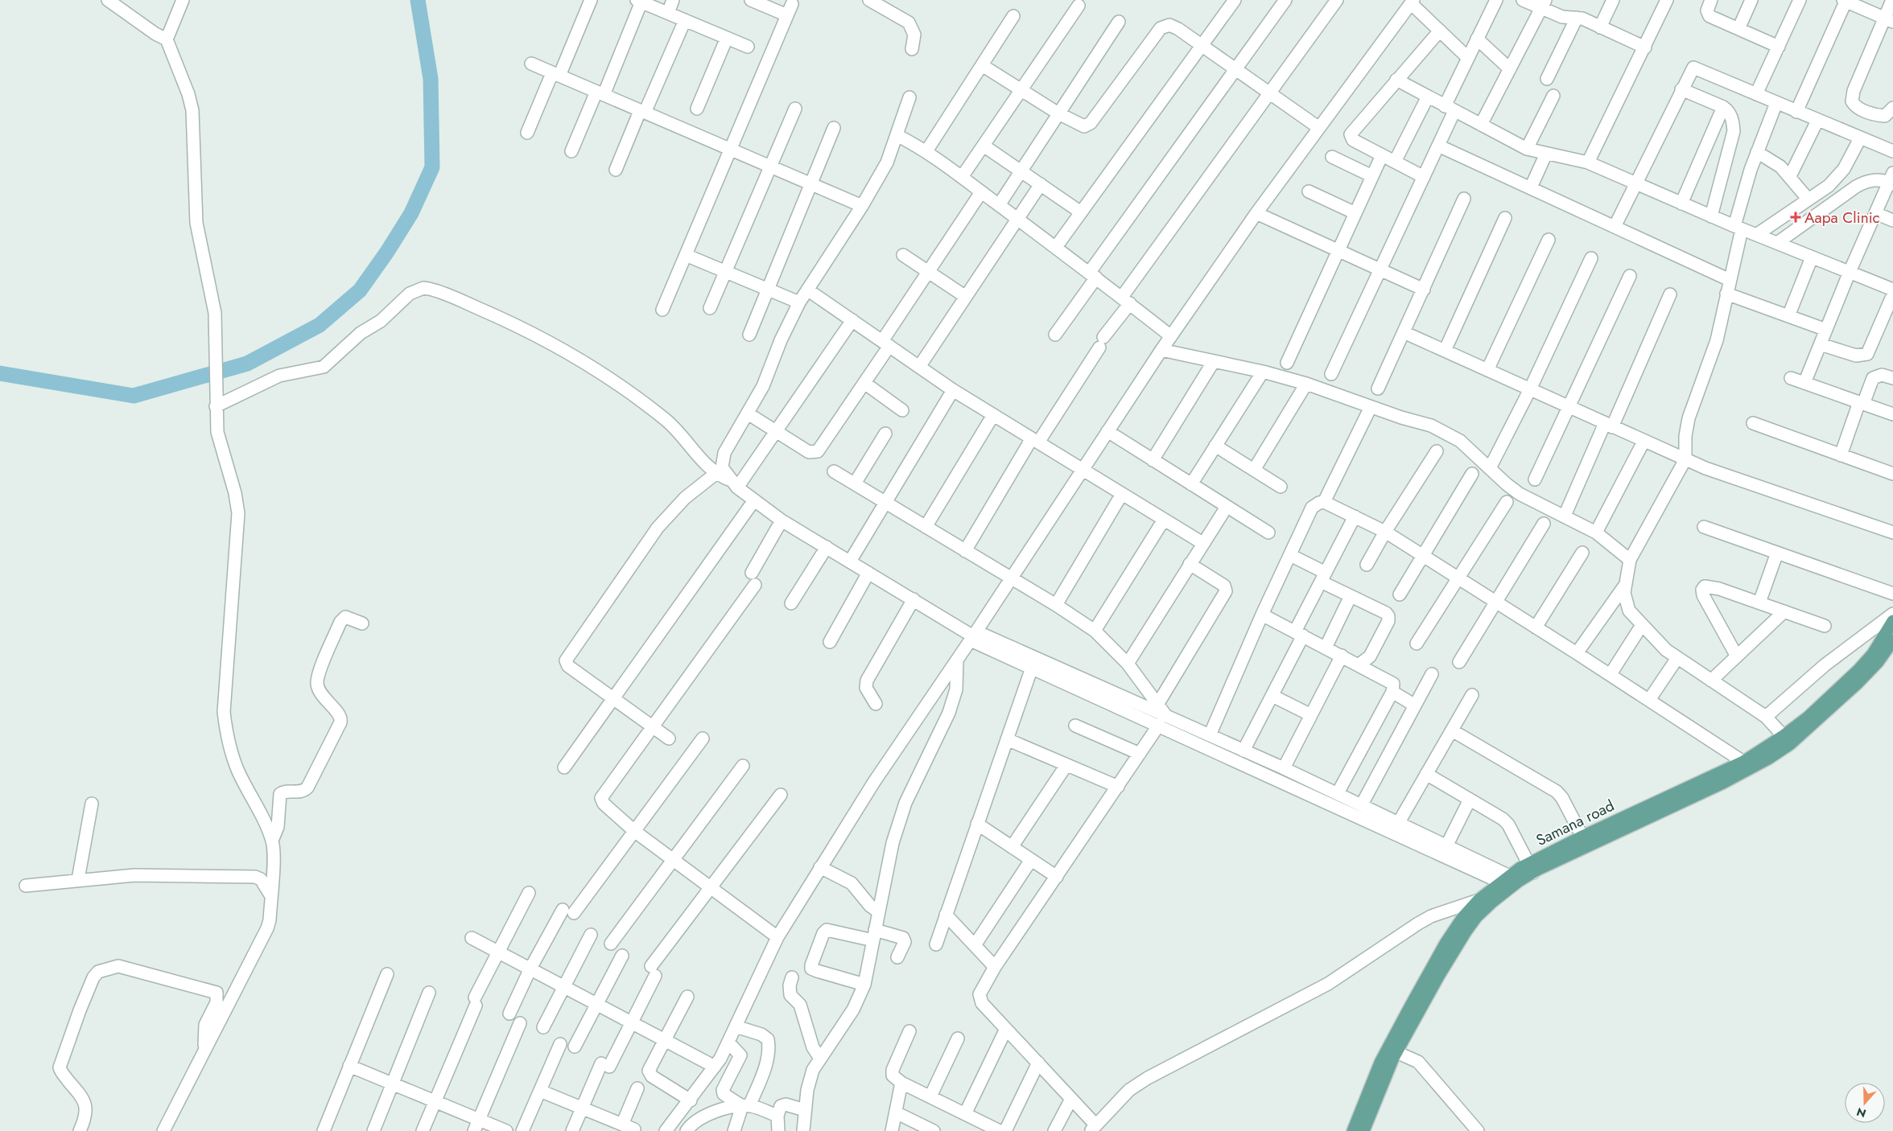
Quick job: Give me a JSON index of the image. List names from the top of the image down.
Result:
{
  "streets": {
    "main road": ["Samana road"]
  },
  "places": {
    "health": ["Aapa Clinic"]
  },
  "north": "bottom"
}
